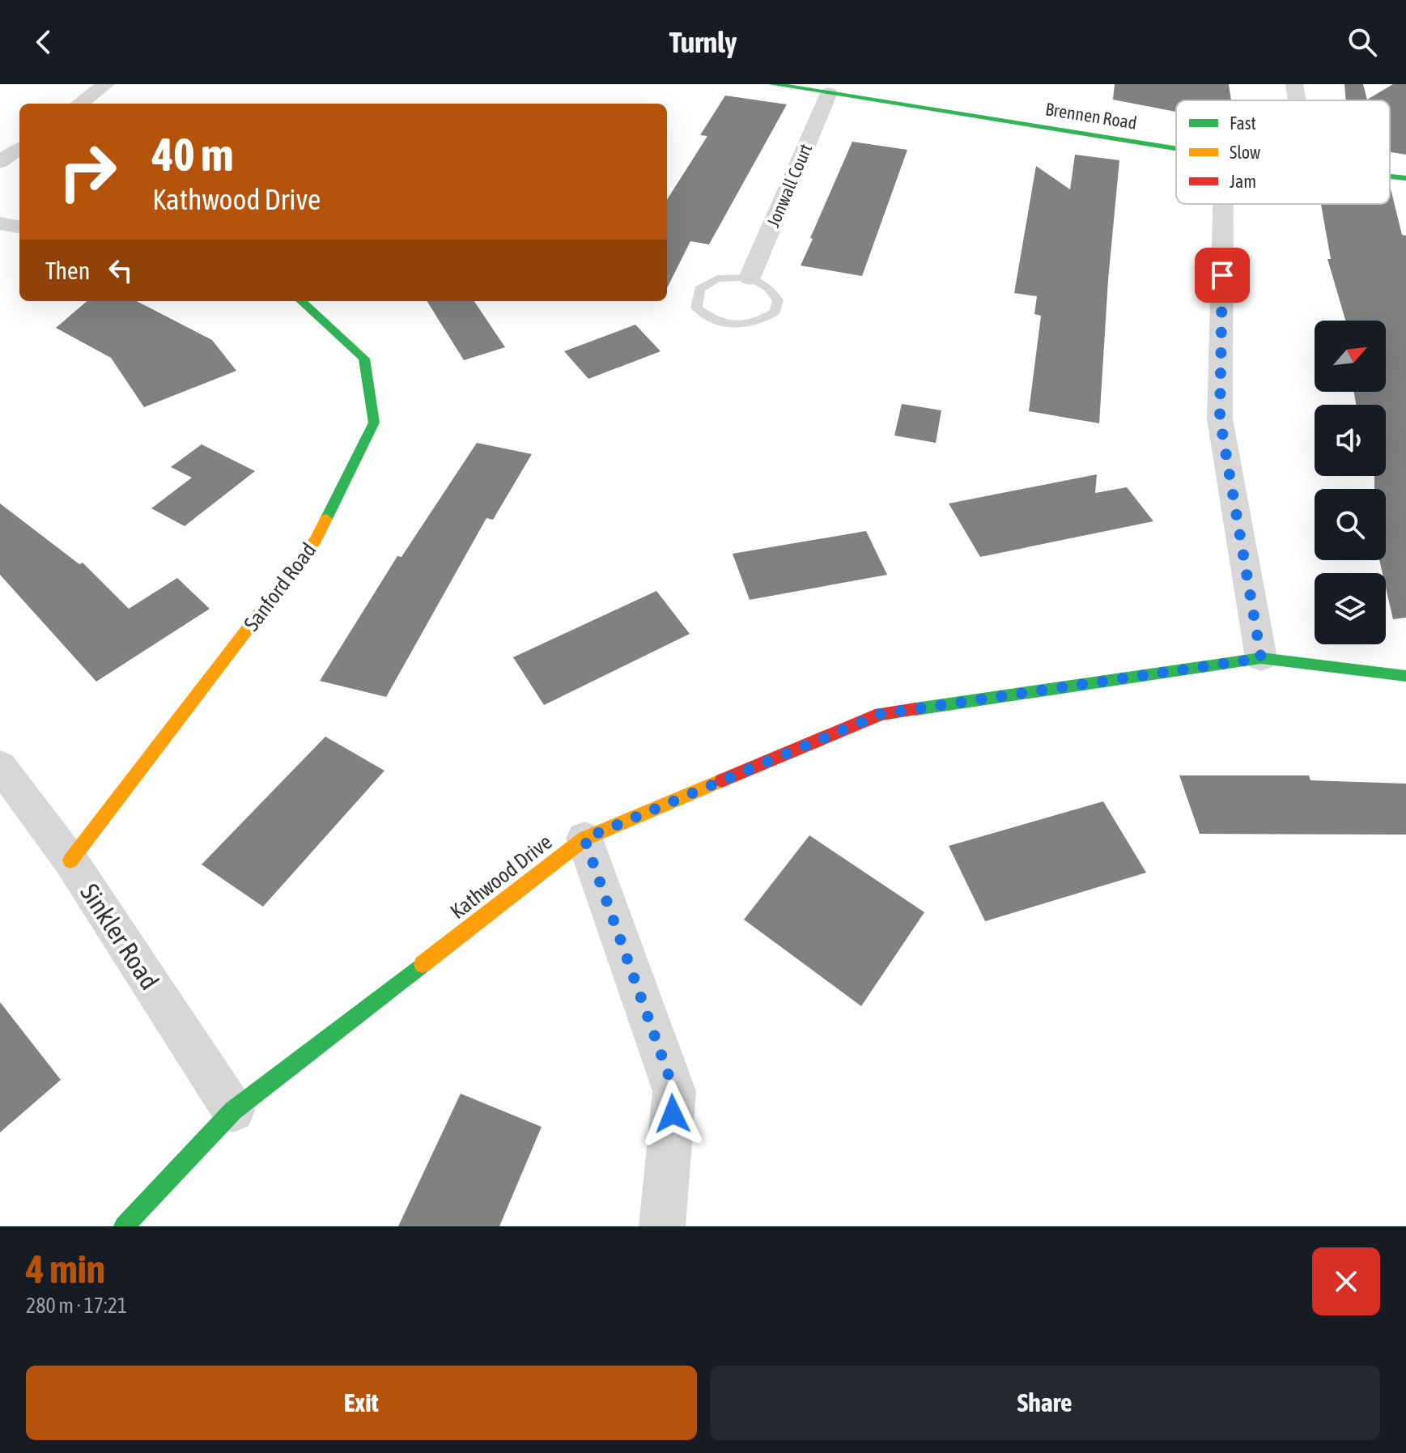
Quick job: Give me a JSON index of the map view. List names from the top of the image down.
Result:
{
  "streets": {
    "street": [
      "Brennen Road",
      "Jonwall Court",
      "Sanford Road",
      "Kathwood Drive",
      "Sinkler Road"
    ]
  },
  "crossings": [
    ["Brennen Road", "Jonwall Court"],
    ["Sanford Road", "Sinkler Road"],
    ["Kathwood Drive", "Sinkler Road"]
  ],
  "legend": ["Fast", "Slow", "Jam"],
  "north": "top right",
  "page": {
    "header": "Turnly",
    "turn": ["40 m", "Kathwood Drive"],
    "then": "Then",
    "heading": ["4 min", "280 m · 17:21"],
    "buttons": ["Exit", "Share"]
  }
}
